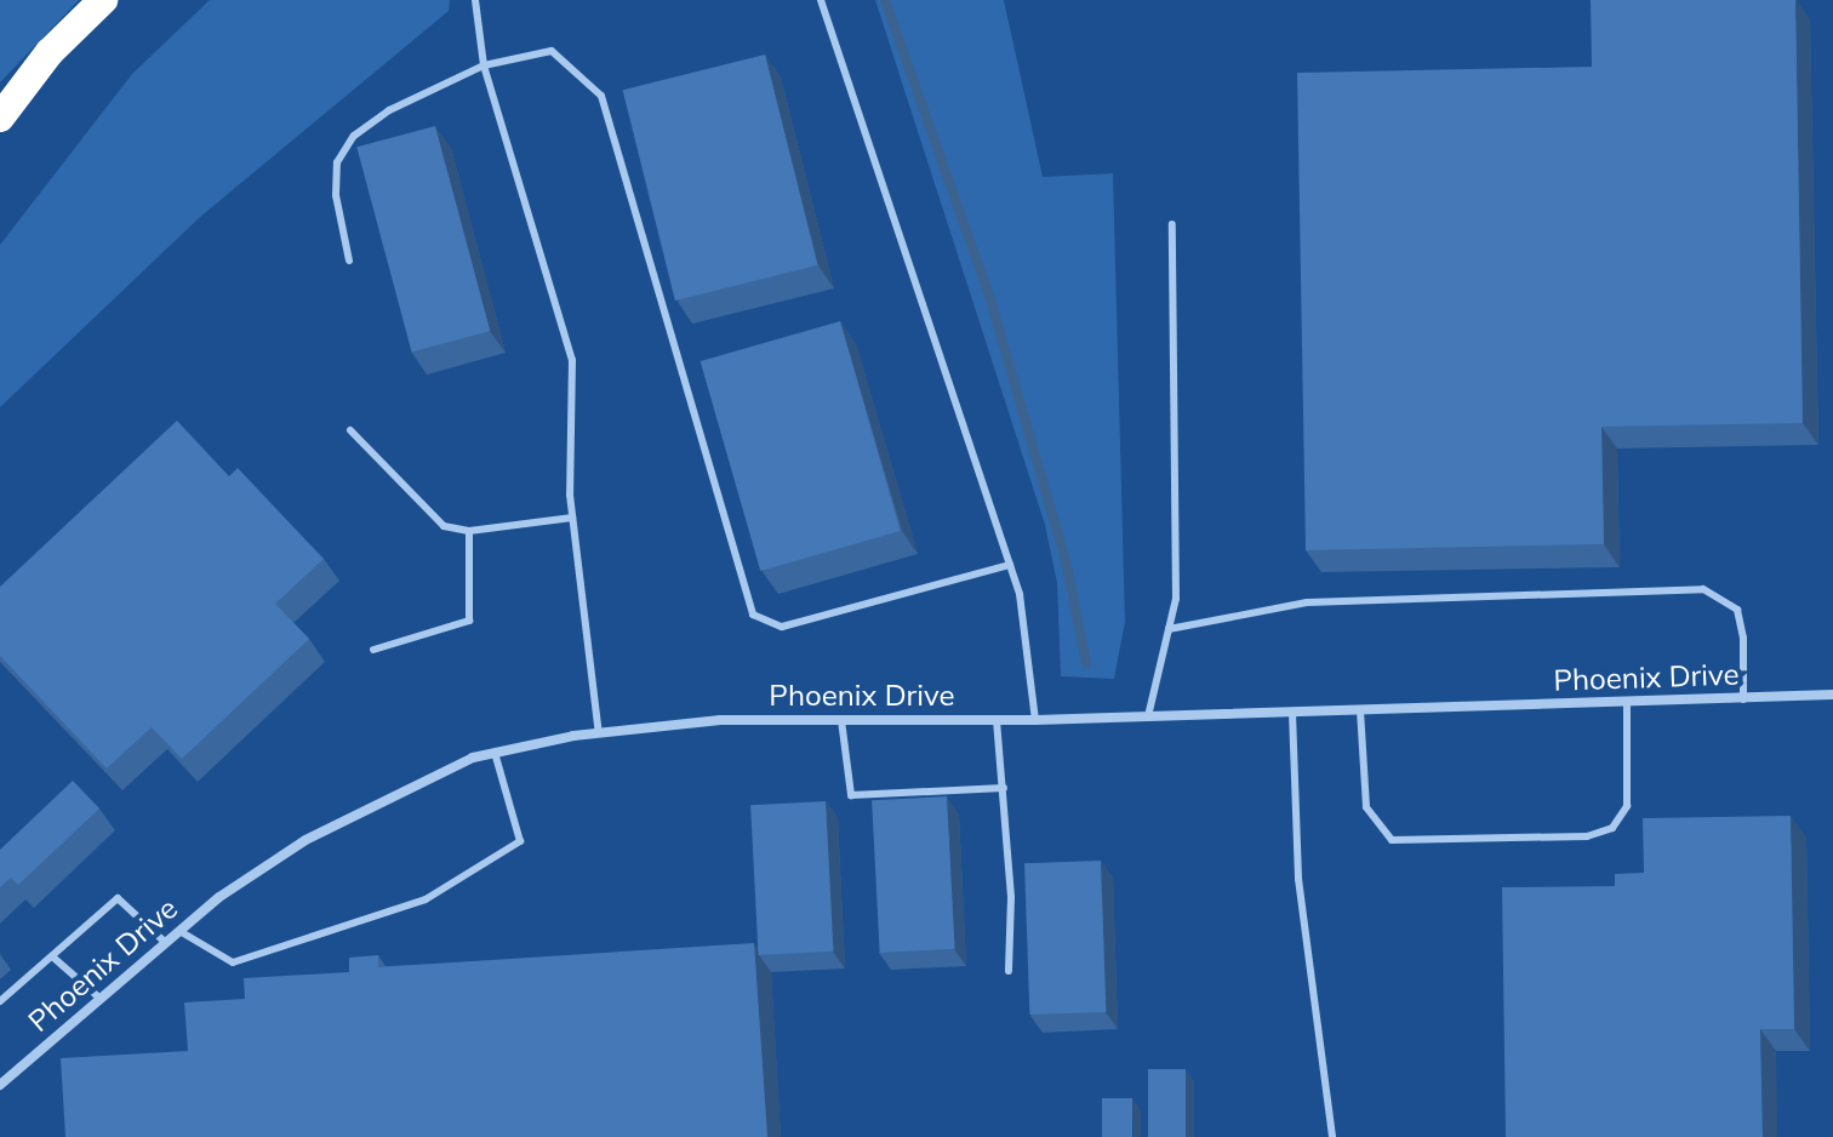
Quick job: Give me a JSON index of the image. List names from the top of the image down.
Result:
{
  "streets": {
    "street": ["Phoenix Drive"]
  }
}
